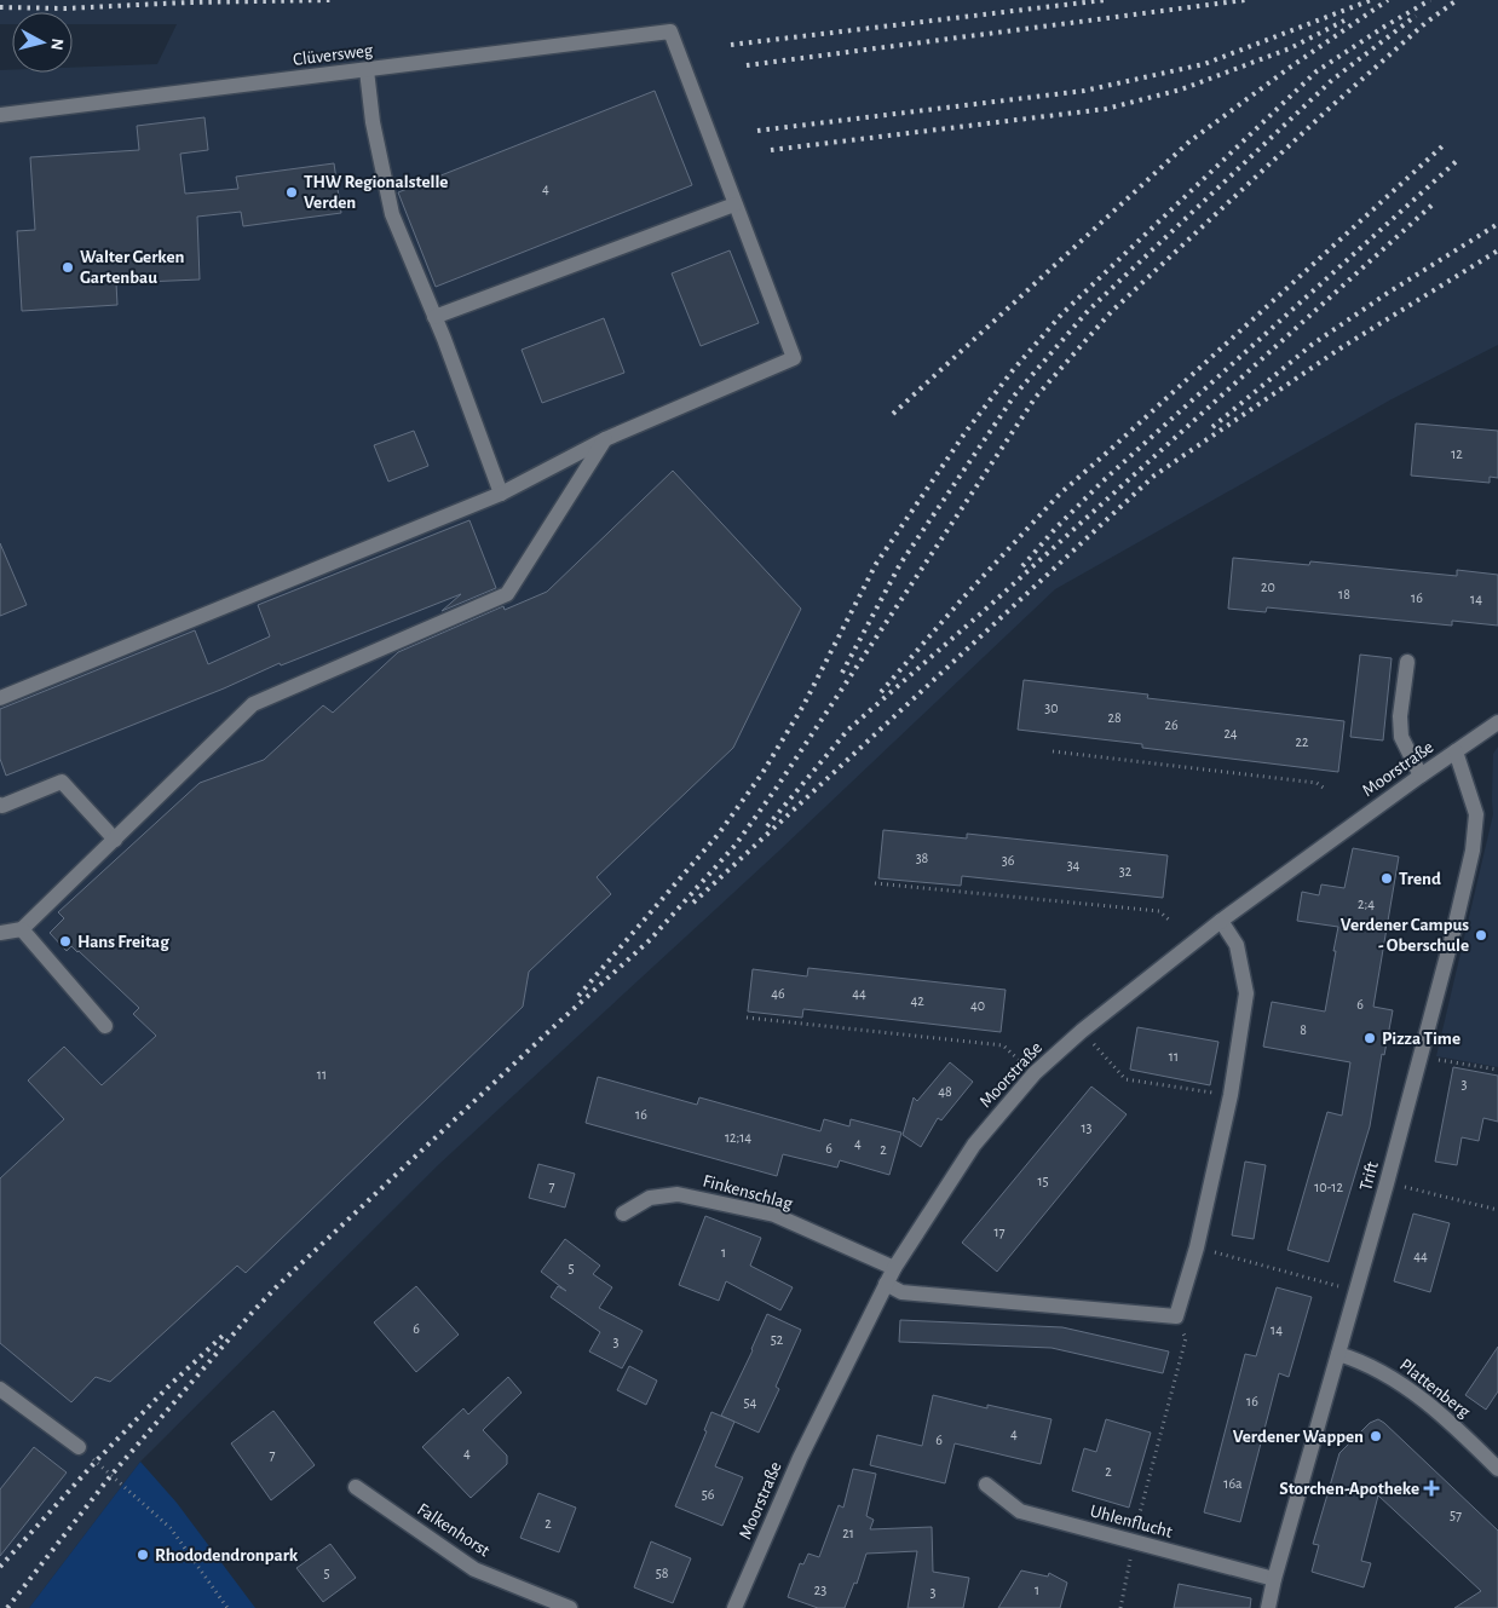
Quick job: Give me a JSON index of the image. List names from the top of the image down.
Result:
{
  "streets": {
    "street": [
      "Clüversweg",
      "Moorstraße",
      "Trift",
      "Finkenschlag",
      "Plattenberg",
      "Uhlenflucht",
      "Falkenhorst"
    ]
  },
  "crossings": [
    ["Moorstraße", "Trift"],
    ["Moorstraße", "Finkenschlag"],
    ["Trift", "Plattenberg"],
    ["Trift", "Uhlenflucht"]
  ],
  "places": {
    "other": [
      "THW Regionalstelle Verden",
      "Walter Gerken Gartenbau",
      "Trend",
      "Verdener Campus - Oberschule",
      "Hans Freitag",
      "Pizza Time",
      "Verdener Wappen",
      "Rhododendronpark"
    ],
    "health": ["Storchen-Apotheke"]
  },
  "house_numbers": [
    "4",
    "12",
    "20",
    "18",
    "16",
    "14",
    "30",
    "28",
    "26",
    "24",
    "22",
    "38",
    "36",
    "34",
    "32",
    "2;4",
    "46",
    "44",
    "42",
    "6",
    "40",
    "8",
    "11",
    "11",
    "3",
    "48",
    "16",
    "13",
    "12;14",
    "4",
    "6",
    "2",
    "15",
    "7",
    "10-12",
    "17",
    "1",
    "44",
    "5",
    "6",
    "14",
    "52",
    "3",
    "16",
    "54",
    "4",
    "6",
    "4",
    "7",
    "2",
    "16a",
    "56",
    "57",
    "2",
    "21",
    "5",
    "58",
    "23",
    "1",
    "3"
  ],
  "north": "right"
}
